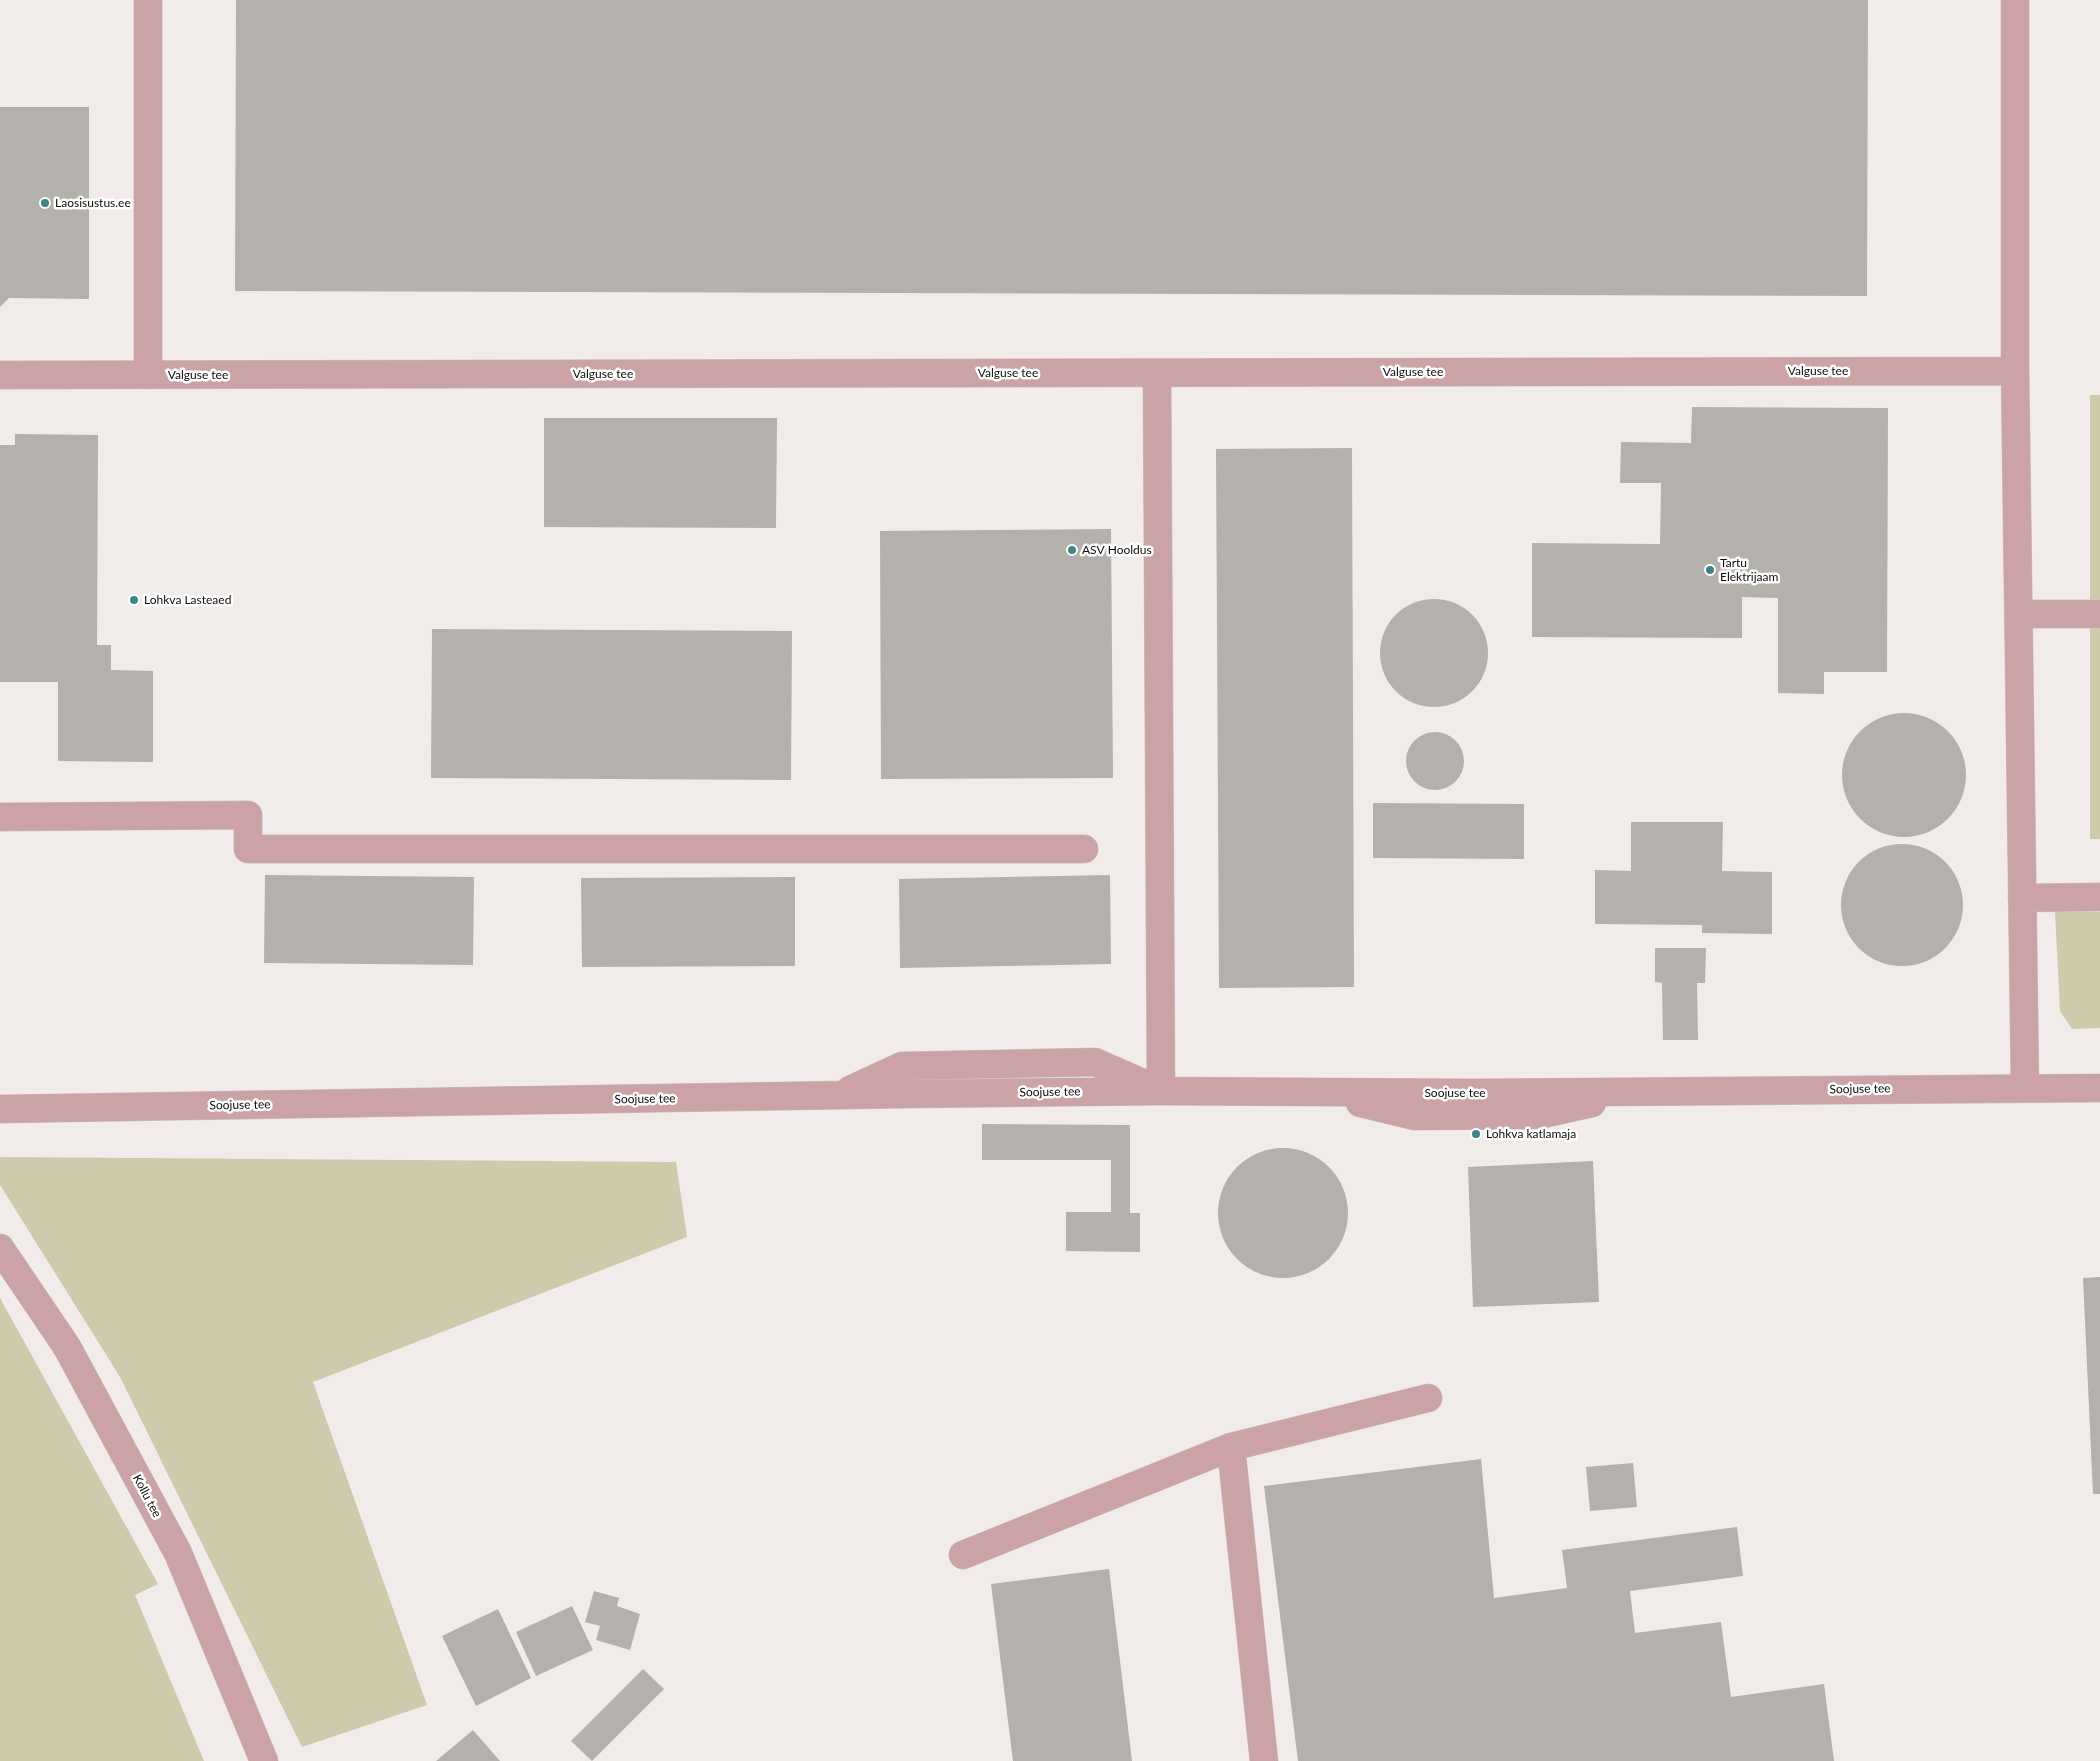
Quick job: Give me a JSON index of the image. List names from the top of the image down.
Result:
{
  "streets": {
    "street": ["Valguse tee", "Soojuse tee", "Kollu tee"]
  },
  "places": [
    "Laosisustus.ee",
    "ASV Hooldus",
    "Tartu Elektrijaam",
    "Lohkva Lasteaed",
    "Lohkva katlamaja"
  ]
}
